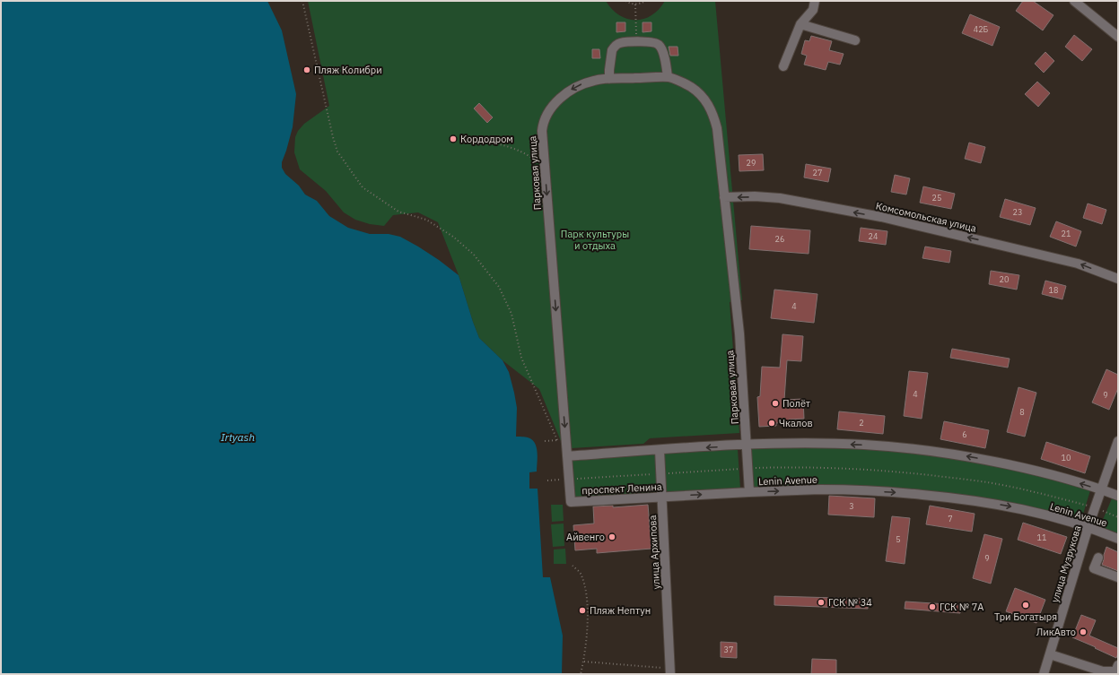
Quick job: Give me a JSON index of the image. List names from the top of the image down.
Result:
{
  "streets": {
    "street": [
      "Парковая улица",
      "Комсомольская улица",
      "Lenin Avenue",
      "проспект Ленина",
      "улица Архипова",
      "улица Музрукова"
    ]
  },
  "crossings": [
    ["Парковая улица", "Комсомольская улица"],
    ["Парковая улица", "Lenin Avenue"],
    ["Парковая улица", "проспект Ленина"],
    ["Lenin Avenue", "проспект Ленина"],
    ["Lenin Avenue", "улица Музрукова"],
    ["проспект Ленина", "улица Архипова"]
  ],
  "one_way": ["Парковая улица", "Комсомольская улица"],
  "water": ["Irtyash"],
  "parks": ["Парк культуры и отдыха"],
  "places": [
    "Пляж Колибри",
    "Кордодром",
    "Полёт",
    "Чкалов",
    "Айвенго",
    "ГСК № 34",
    "Три Богатыря",
    "ГСК № 7А",
    "Пляж Нептун",
    "ЛикАвто"
  ],
  "house_numbers": [
    "42Б",
    "29",
    "27",
    "25",
    "23",
    "21",
    "24",
    "26",
    "20",
    "18",
    "4",
    "4",
    "9",
    "8",
    "2",
    "6",
    "10",
    "3",
    "7",
    "11",
    "5",
    "9",
    "37"
  ]
}
